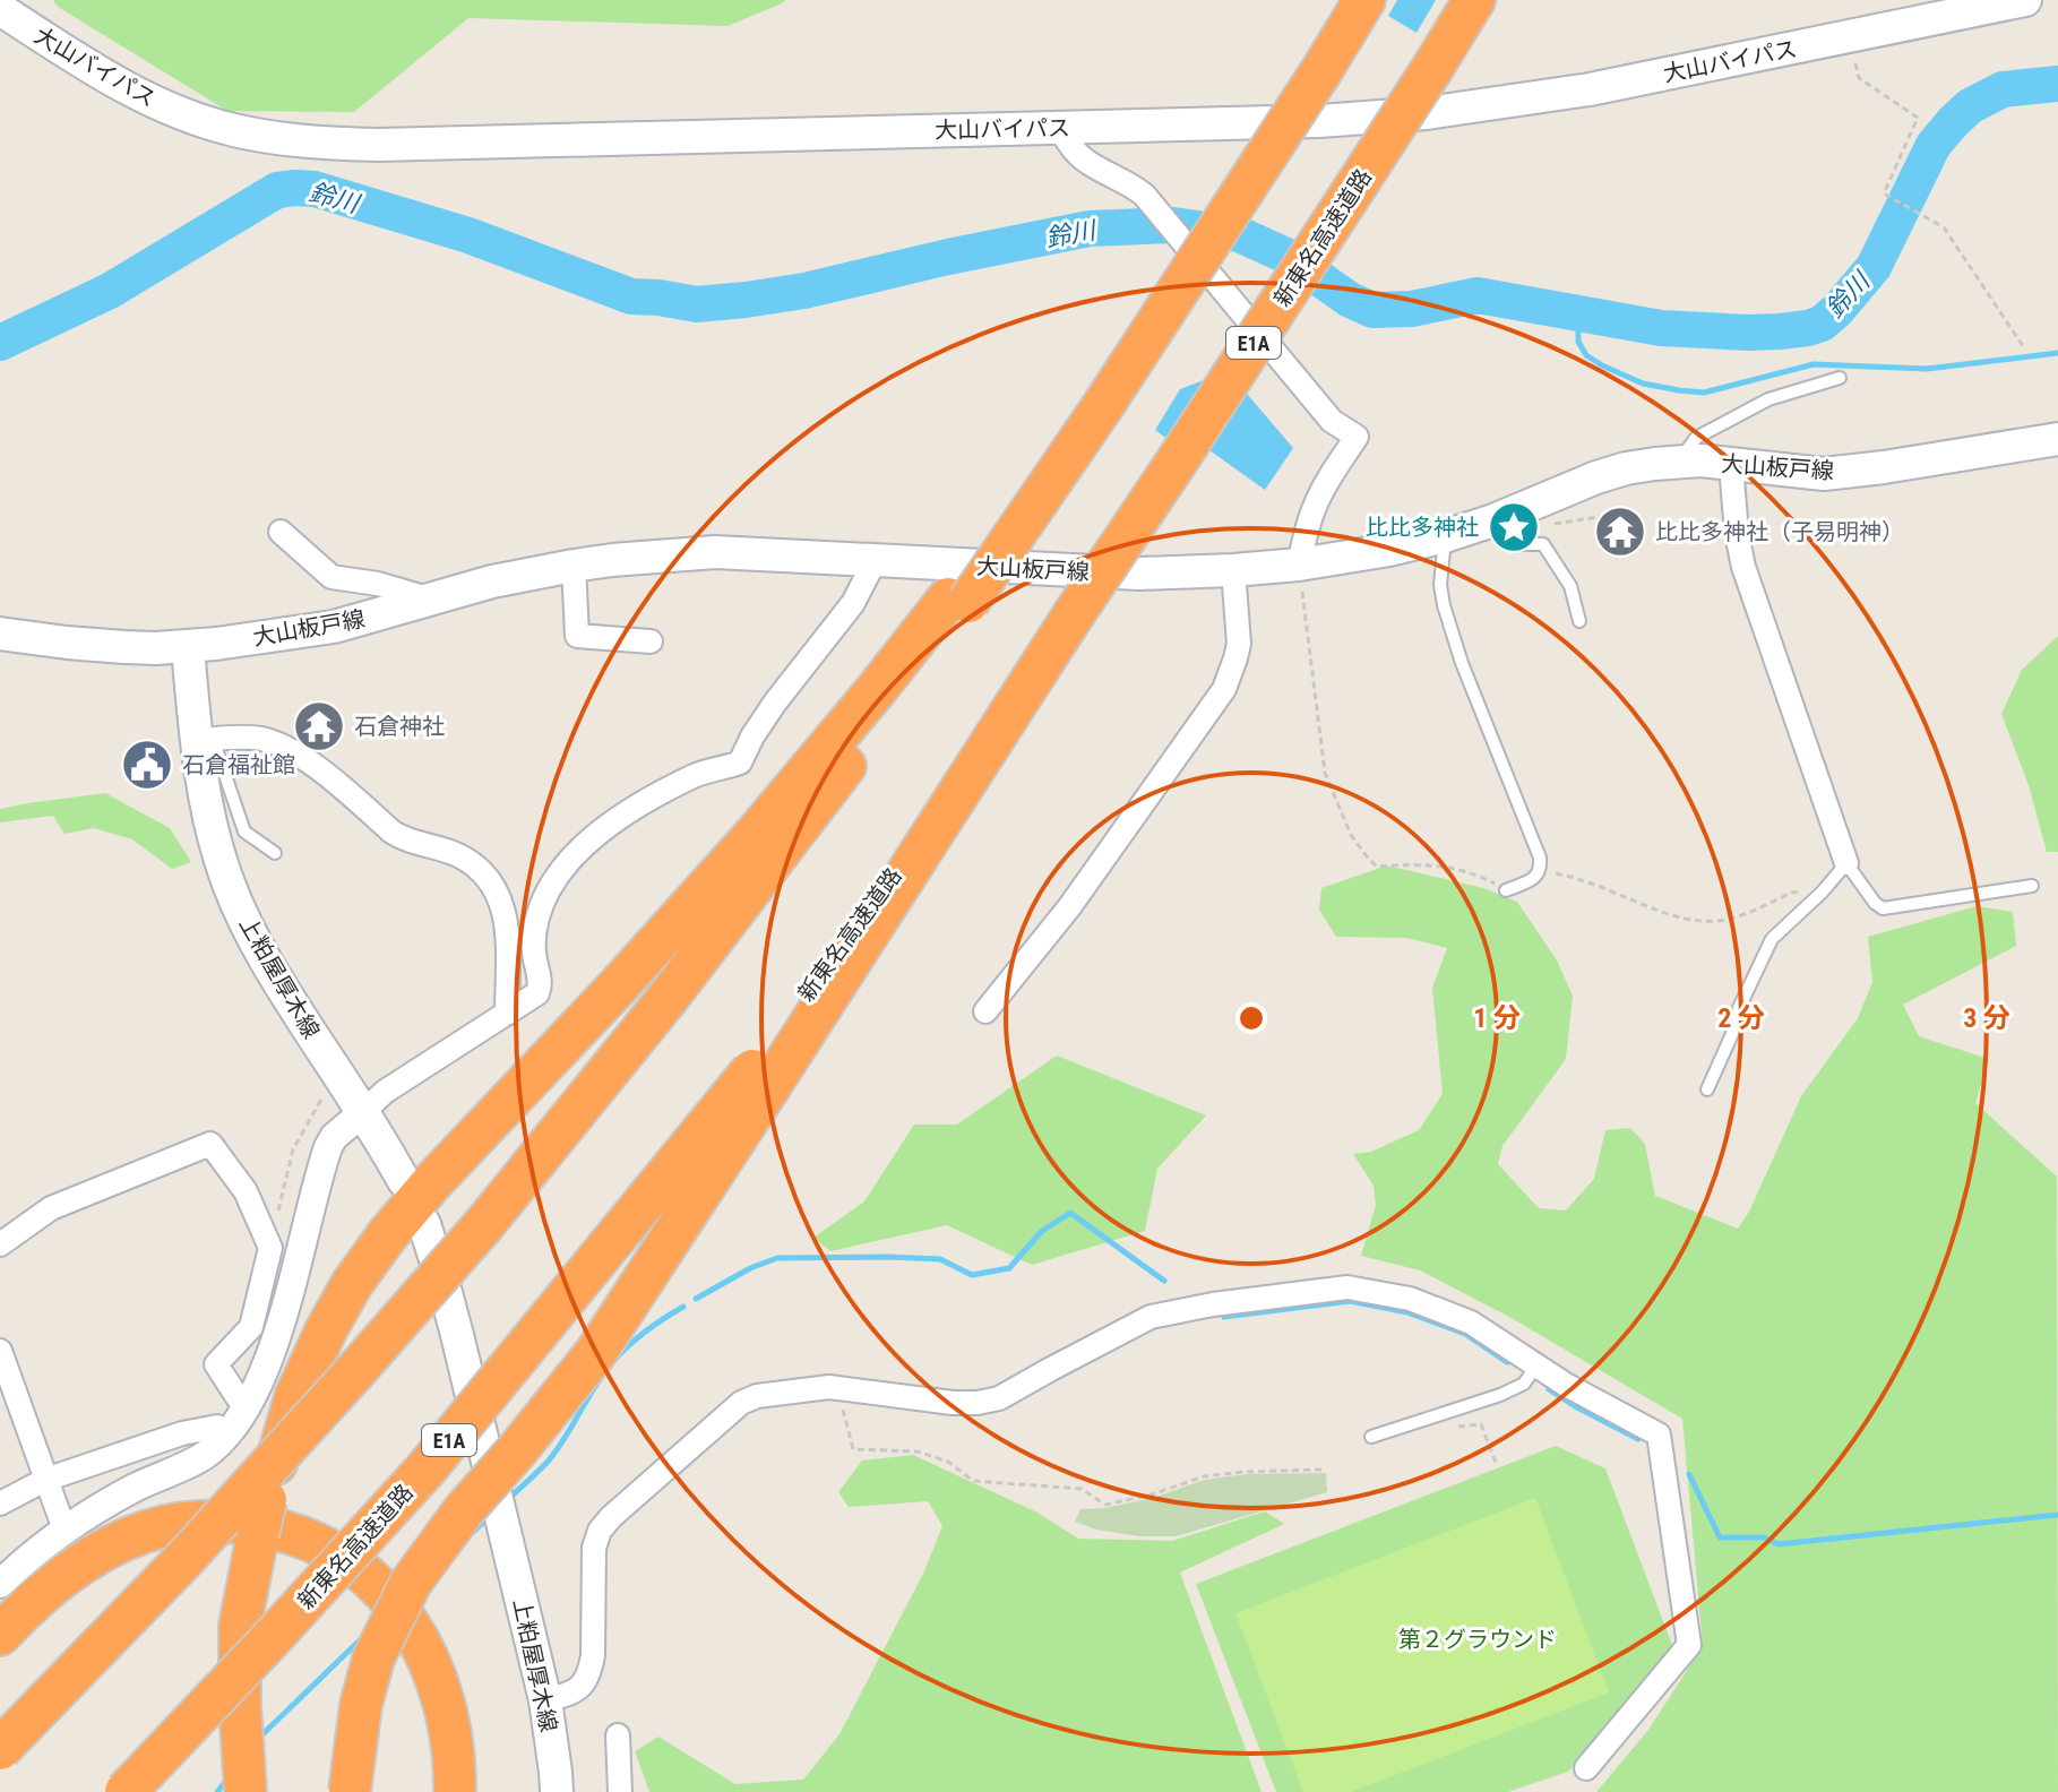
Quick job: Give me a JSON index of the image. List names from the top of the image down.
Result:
{
  "streets": {
    "highway": ["新東名高速道路", "E1A"],
    "main road": ["大山バイパス", "大山板戸線", "上粕屋厚木線"]
  },
  "crossings": [
    ["大山板戸線", "上粕屋厚木線"]
  ],
  "water": ["鈴川"],
  "parks": ["第２グラウンド"],
  "places": {
    "place": ["比比多神社"],
    "temple": ["比比多神社（子易明神）", "石倉神社"],
    "public building": ["石倉福祉館"]
  },
  "rings": ["1 分", "2 分", "3 分"]
}
